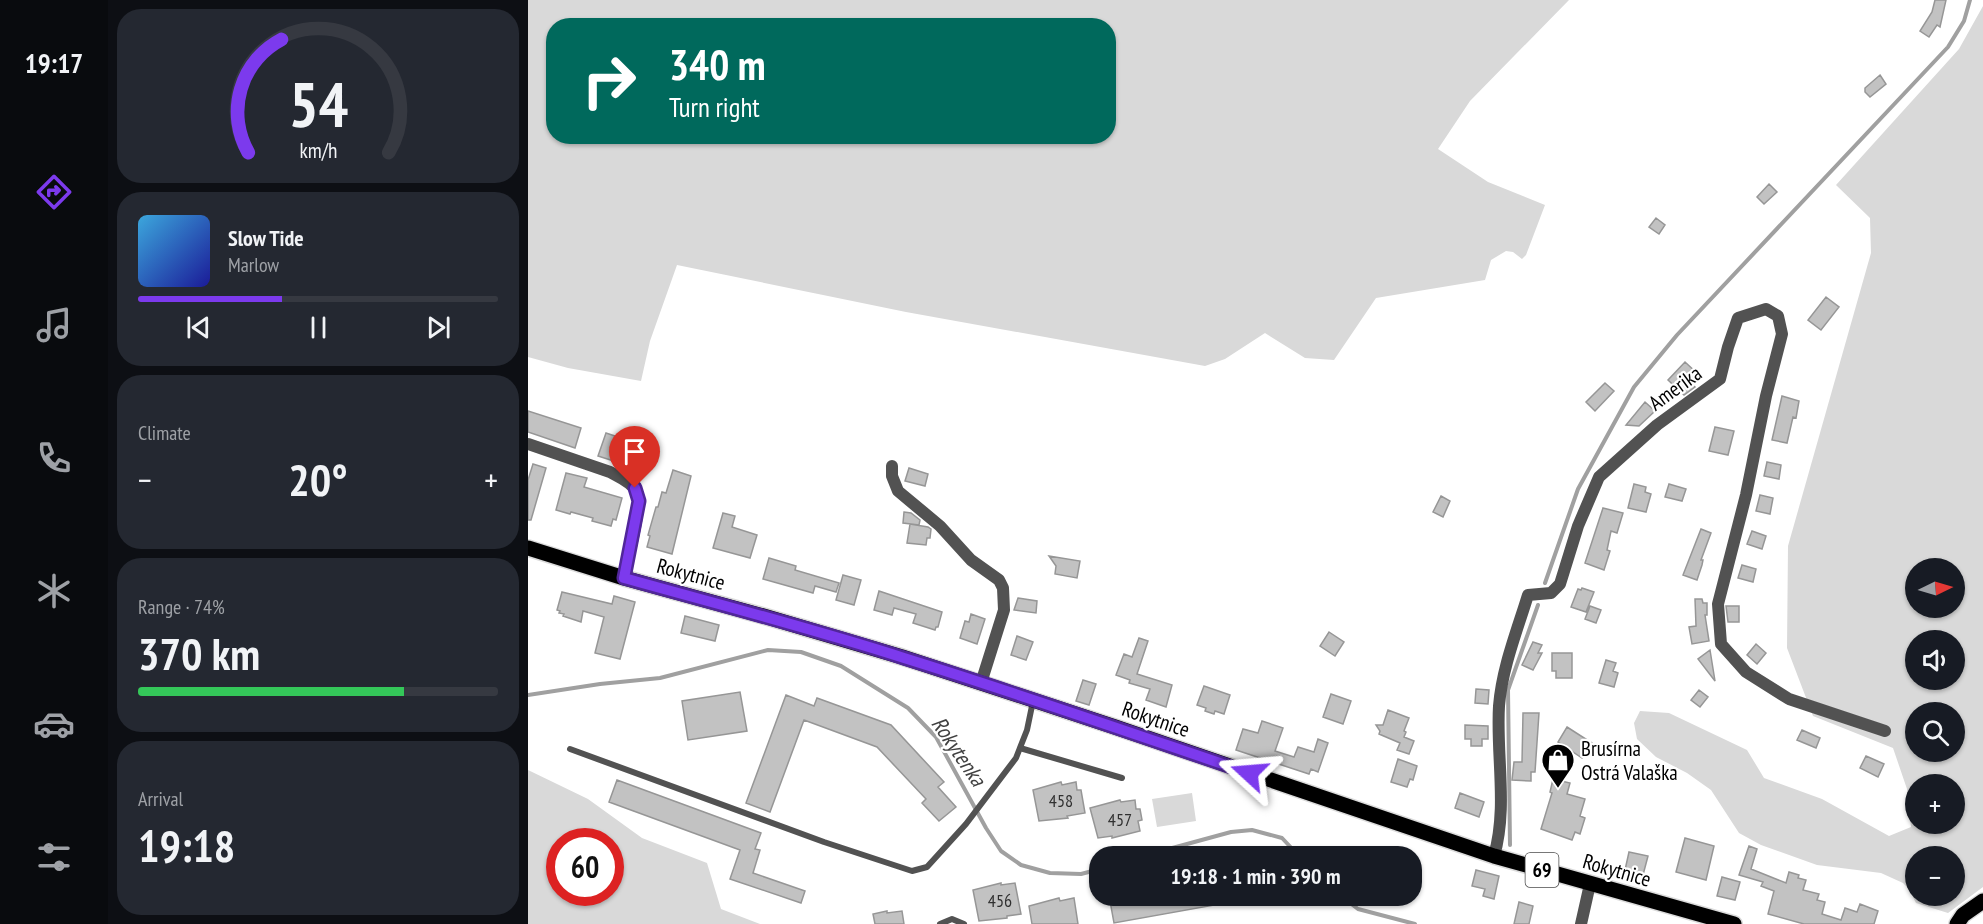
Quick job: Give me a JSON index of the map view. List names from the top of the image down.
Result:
{
  "streets": {
    "main road": ["Rokytnice", "69"],
    "street": ["Amerika"]
  },
  "crossings": [
    ["Amerika", "Rokytnice"]
  ],
  "water": ["Rokytenka"],
  "places": {
    "shop": ["Brusírna Ostrá Valaška"]
  },
  "house_numbers": ["458", "457", "456"],
  "north": "right",
  "page": {
    "tabs": "19:17",
    "turn": ["340 m", "Turn right"],
    "song": ["Slow Tide", "Marlow"],
    "tile": [
      "Climate",
      ["Range · 74%", "370 km"],
      ["Arrival", "19:18"]
    ],
    "heat": ["−", "20°", "+"],
    "map_buttons": ["+", "−"],
    "limit": "60",
    "trip": "19:18 · 1 min · 390 m",
    "gauge": ["54", "km/h"]
  }
}
